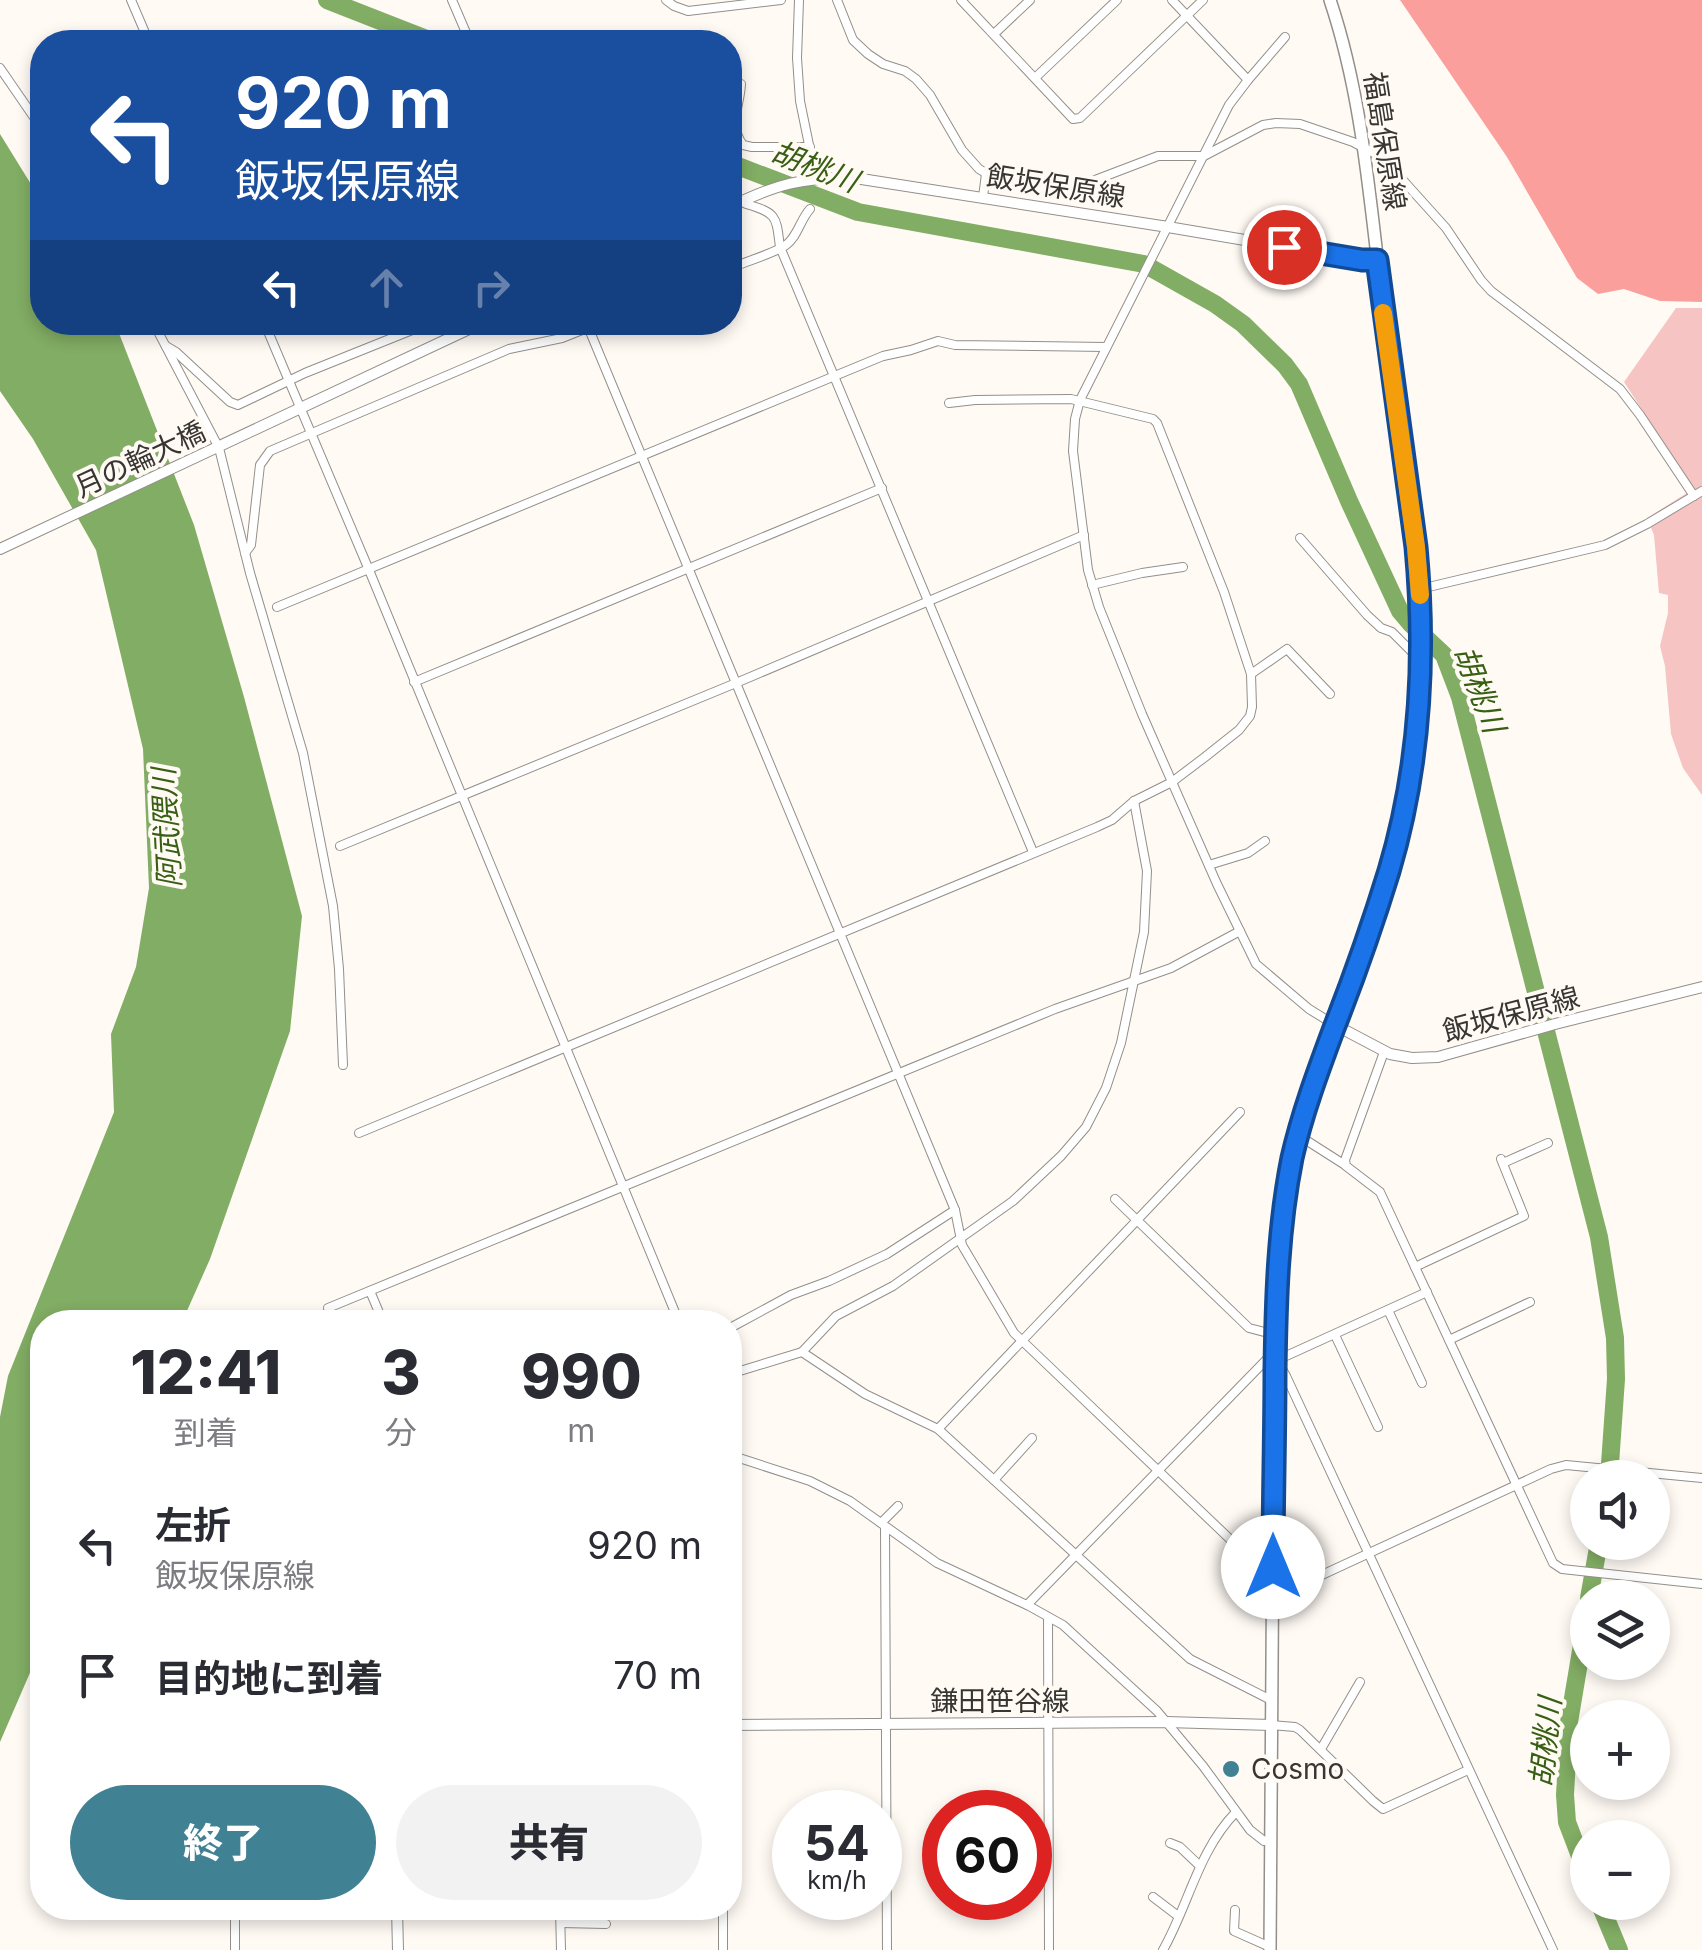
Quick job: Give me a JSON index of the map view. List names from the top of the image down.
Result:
{
  "streets": {
    "main road": [
      "福島保原線",
      "飯坂保原線",
      "月の輪大橋",
      "鎌田笹谷線"
    ]
  },
  "crossings": [
    ["福島保原線", "飯坂保原線"],
    ["福島保原線", "鎌田笹谷線"]
  ],
  "water": ["胡桃川", "阿武隈川"],
  "places": ["Cosmo"],
  "page": {
    "turn": ["920 m", "飯坂保原線"],
    "eta": [
      "12:41",
      "到着",
      "3",
      "分",
      "990",
      "m"
    ],
    "map_buttons": ["+", "−"],
    "list": [
      {
        "name": "左折",
        "note": "飯坂保原線",
        "value": "920 m"
      },
      {
        "name": "目的地に到着",
        "value": "70 m"
      }
    ],
    "buttons": ["終了", "共有"],
    "speed": "54 km/h",
    "limit": "60"
  }
}
